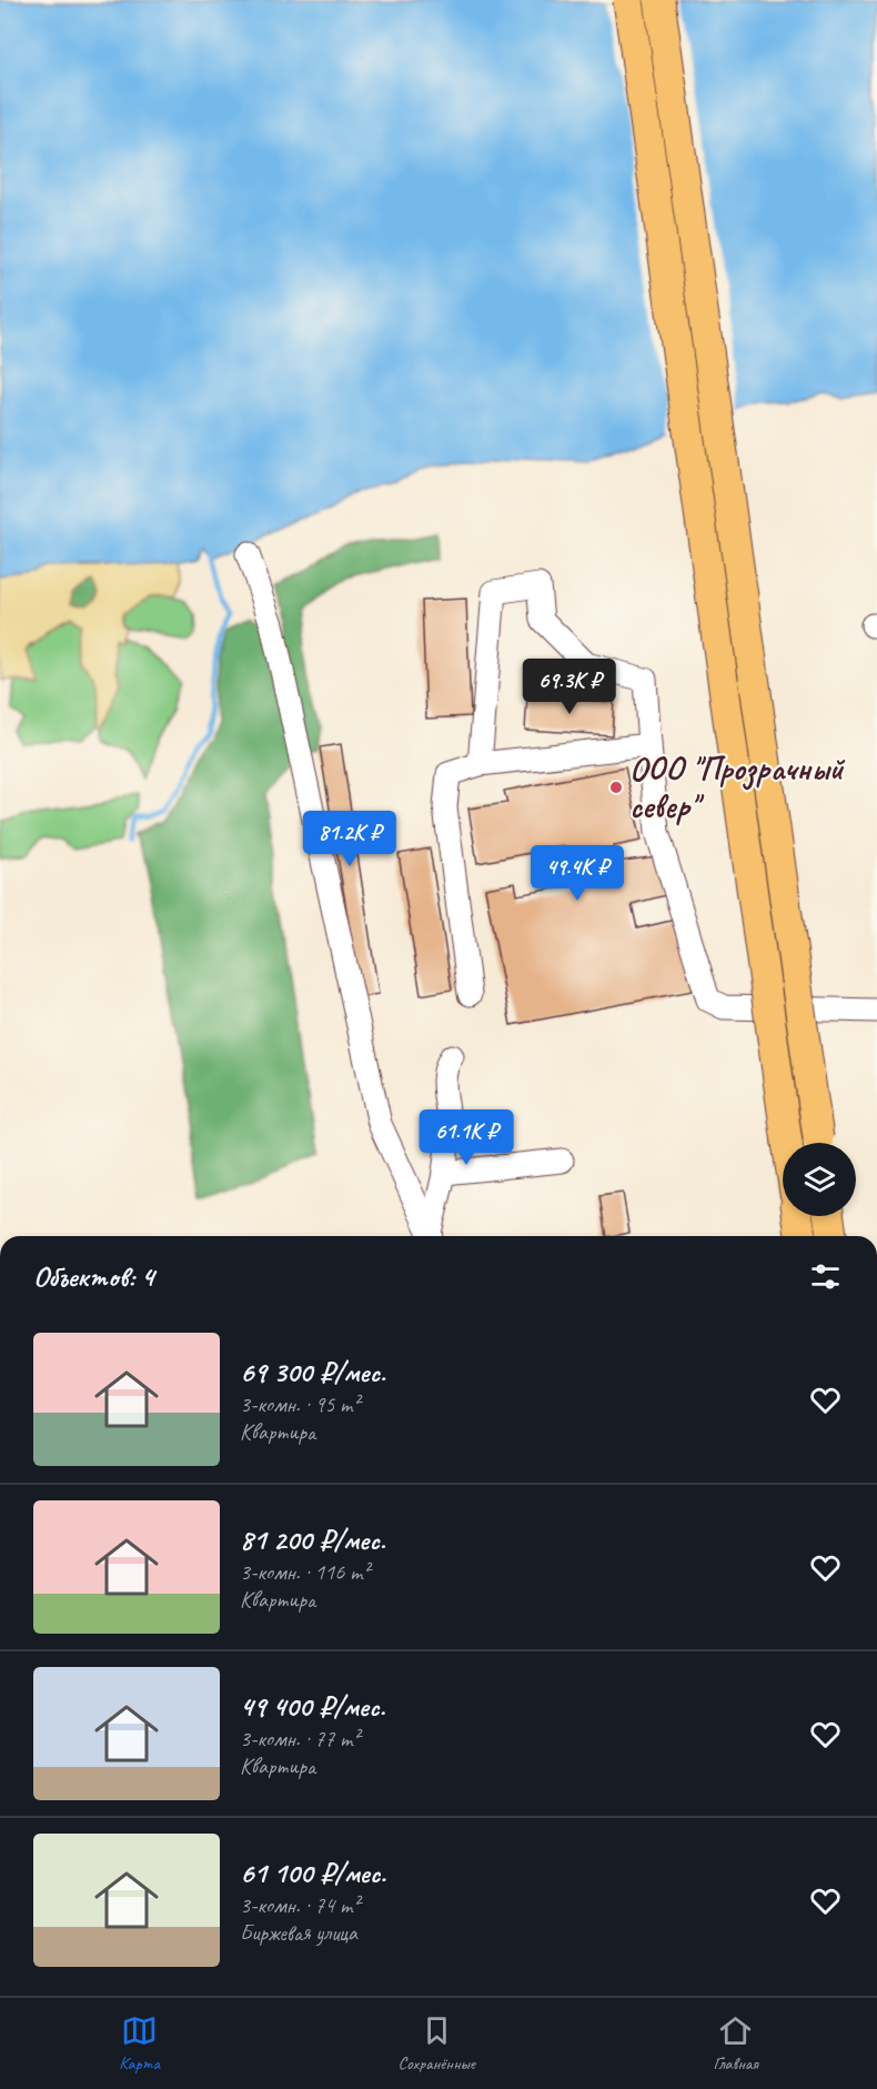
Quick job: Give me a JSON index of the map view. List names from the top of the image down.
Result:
{
  "places": ["ООО \"Прозрачный север\""],
  "page": {
    "price": [
      "69.3K ₽",
      "81.2K ₽",
      "49.4K ₽",
      "61.1K ₽"
    ],
    "heading": "Объектов: 4",
    "list": [
      {
        "name": "69 300 ₽/мес.",
        "note": "3-комн. · 95 m² · Квартира"
      },
      {
        "name": "81 200 ₽/мес.",
        "note": "3-комн. · 116 m² · Квартира"
      },
      {
        "name": "49 400 ₽/мес.",
        "note": "3-комн. · 77 m² · Квартира"
      },
      {
        "name": "61 100 ₽/мес.",
        "note": "3-комн. · 74 m² · Биржевая улица"
      }
    ],
    "tabs": ["Карта", "Сохранённые", "Главная"]
  }
}
